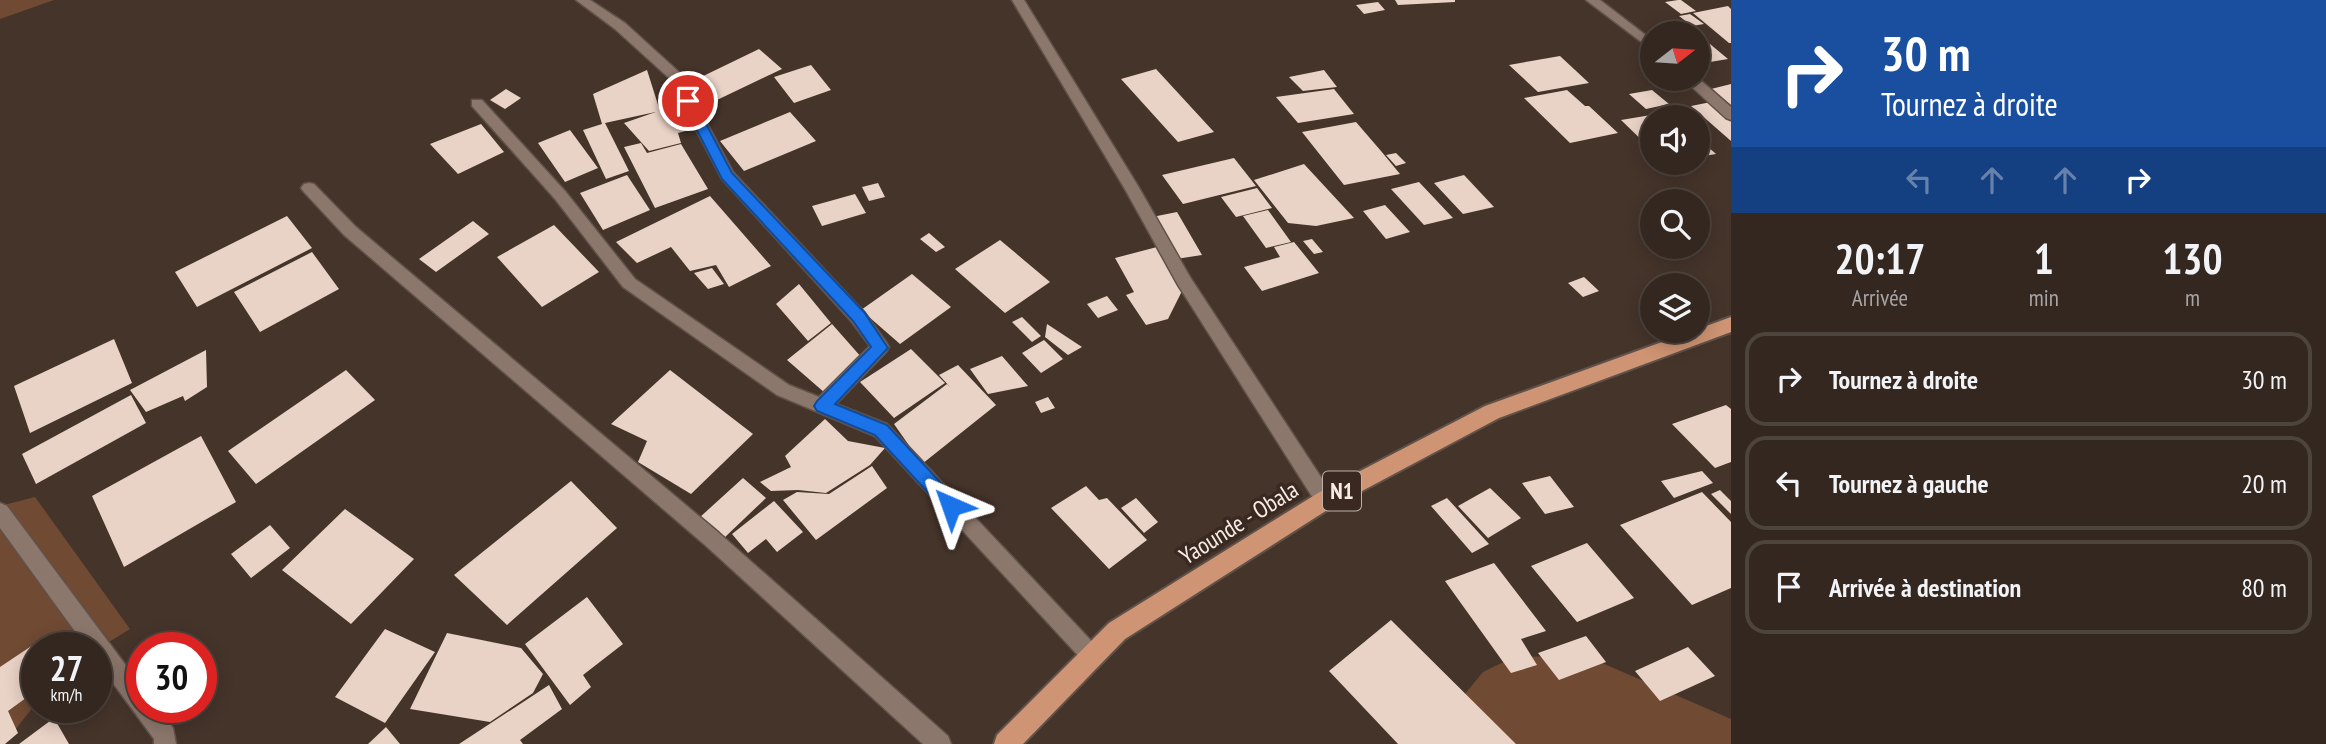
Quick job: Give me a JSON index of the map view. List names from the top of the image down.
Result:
{
  "streets": {
    "highway": ["N1", "Yaounde - Obala"]
  },
  "north": "right",
  "page": {
    "turn": ["30 m", "Tournez à droite"],
    "eta": [
      "20:17",
      "Arrivée",
      "1",
      "min",
      "130",
      "m"
    ],
    "list": [
      {
        "name": "Tournez à droite",
        "value": "30 m"
      },
      {
        "name": "Tournez à gauche",
        "value": "20 m"
      },
      {
        "name": "Arrivée à destination",
        "value": "80 m"
      }
    ],
    "speed": "27 km/h",
    "limit": "30"
  }
}
